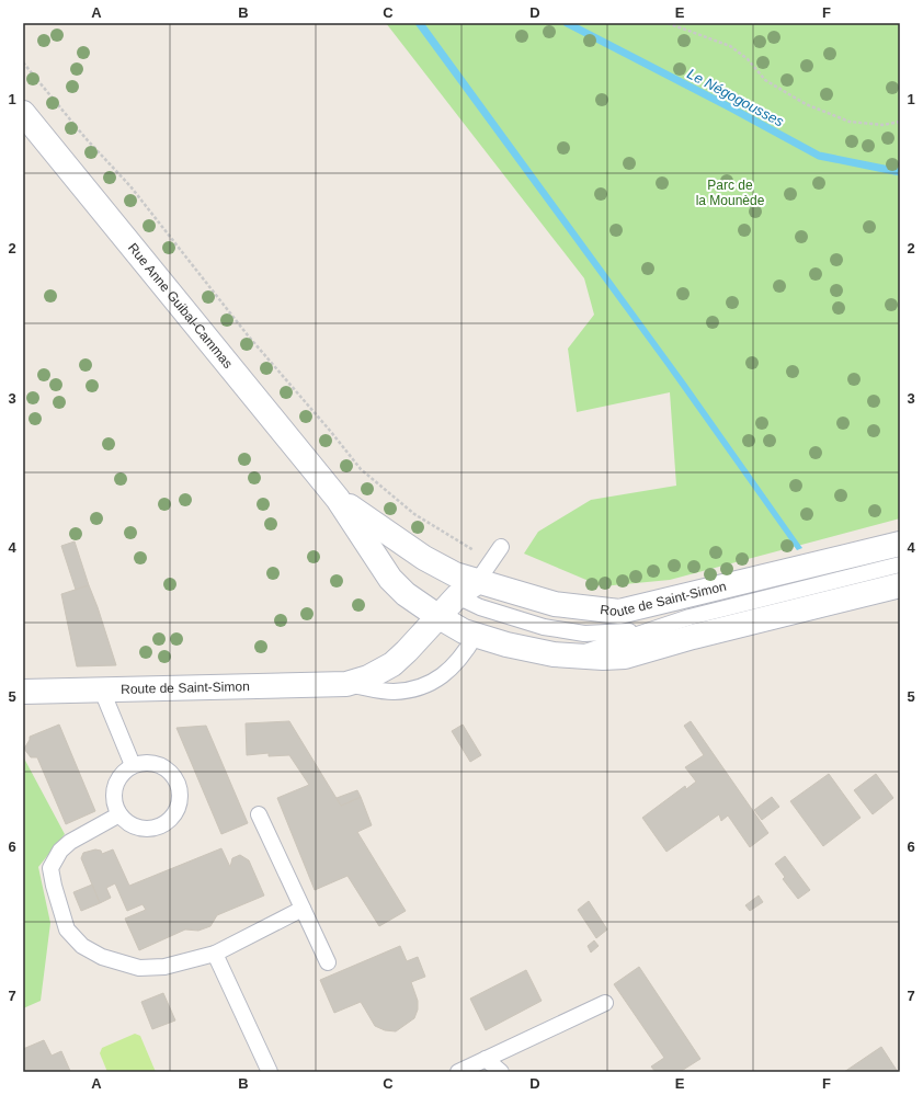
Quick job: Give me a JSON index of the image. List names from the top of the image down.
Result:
{
  "streets": {
    "main road": ["Rue Anne Guibal-Cammas", "Route de Saint-Simon"]
  },
  "crossings": [
    ["Rue Anne Guibal-Cammas", "Route de Saint-Simon"]
  ],
  "water": ["Le Négogousses"],
  "parks": ["Parc de la Mounède"],
  "grid": {
    "columns": [
      "A",
      "B",
      "C",
      "D",
      "E",
      "F"
    ],
    "rows": [
      "1",
      "2",
      "3",
      "4",
      "5",
      "6",
      "7"
    ]
  }
}
